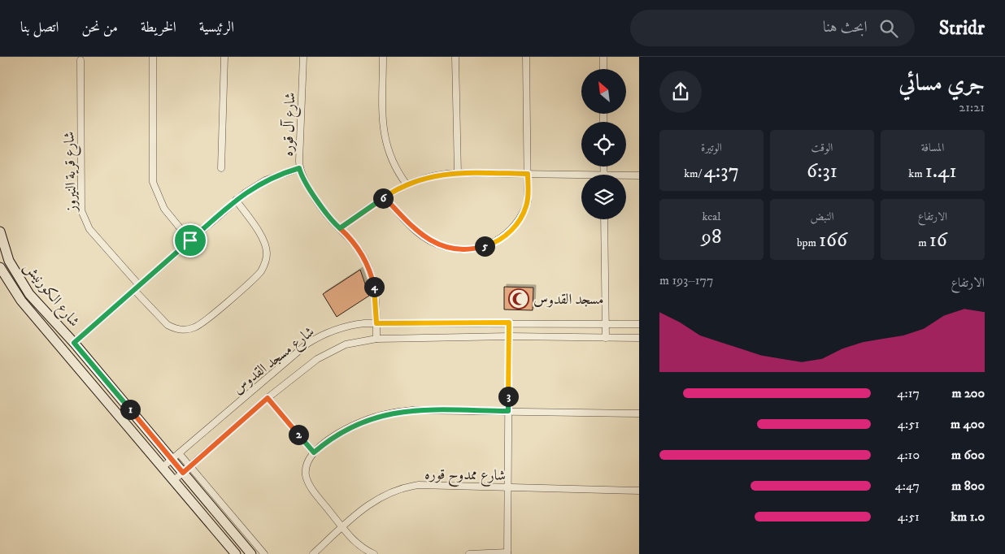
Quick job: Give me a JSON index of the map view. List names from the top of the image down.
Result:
{
  "streets": {
    "street": [
      "شارع آل قوره",
      "شارع قرية النيروز",
      "شارع الكورنيش",
      "شارع مسجد القدوس",
      "شارع ممدوح قوره"
    ]
  },
  "crossings": [
    ["شارع آل قوره", "شارع مسجد القدوس"],
    ["شارع الكورنيش", "شارع مسجد القدوس"]
  ],
  "places": {
    "mosque": ["مسجد القدوس"]
  },
  "north": "top left",
  "page": {
    "header": "Stridr",
    "search": "ابحث هنا",
    "nav": [
      "الرئيسية",
      "الخريطة",
      "من نحن",
      "اتصل بنا"
    ],
    "heading": ["جري مسائي", "21:21"],
    "stats": [
      ["المسافة", "1.41 km"],
      ["الوقت", "6:31"],
      ["الوتيرة", "4:37 /km"],
      ["الارتفاع", "16 m"],
      ["النبض", "166 bpm"],
      ["kcal", "98"]
    ],
    "pins": [
      "6",
      "5",
      "4",
      "3",
      "1",
      "2"
    ],
    "chart": ["الارتفاع", "177–193 m"],
    "list": [
      {
        "name": "200 m",
        "note": "4:17"
      },
      {
        "name": "400 m",
        "note": "4:51"
      },
      {
        "name": "600 m",
        "note": "4:10"
      },
      {
        "name": "800 m",
        "note": "4:47"
      },
      {
        "name": "1.0 km",
        "note": "4:51"
      }
    ]
  }
}
